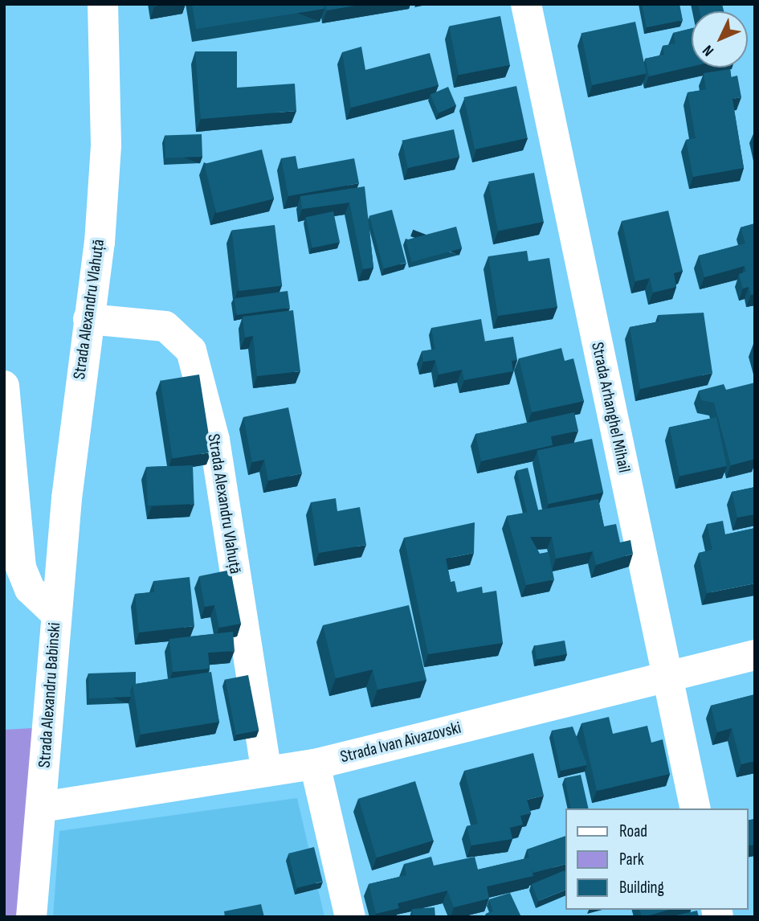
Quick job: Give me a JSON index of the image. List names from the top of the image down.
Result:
{
  "streets": {
    "street": [
      "Strada Аlexandru Vlahuță",
      "Strada Arhanghel Mihail",
      "Strada Alexandru Vlahuță",
      "Strada Alexandru Babinski",
      "Strada Ivan Aivazovski"
    ]
  },
  "crossings": [
    ["Strada Аlexandru Vlahuță", "Strada Alexandru Vlahuță"],
    ["Strada Аlexandru Vlahuță", "Strada Alexandru Babinski"],
    ["Strada Arhanghel Mihail", "Strada Ivan Aivazovski"],
    ["Strada Alexandru Vlahuță", "Strada Ivan Aivazovski"],
    ["Strada Alexandru Babinski", "Strada Ivan Aivazovski"]
  ],
  "legend": ["Road", "Park", "Building"],
  "north": "bottom left"
}
